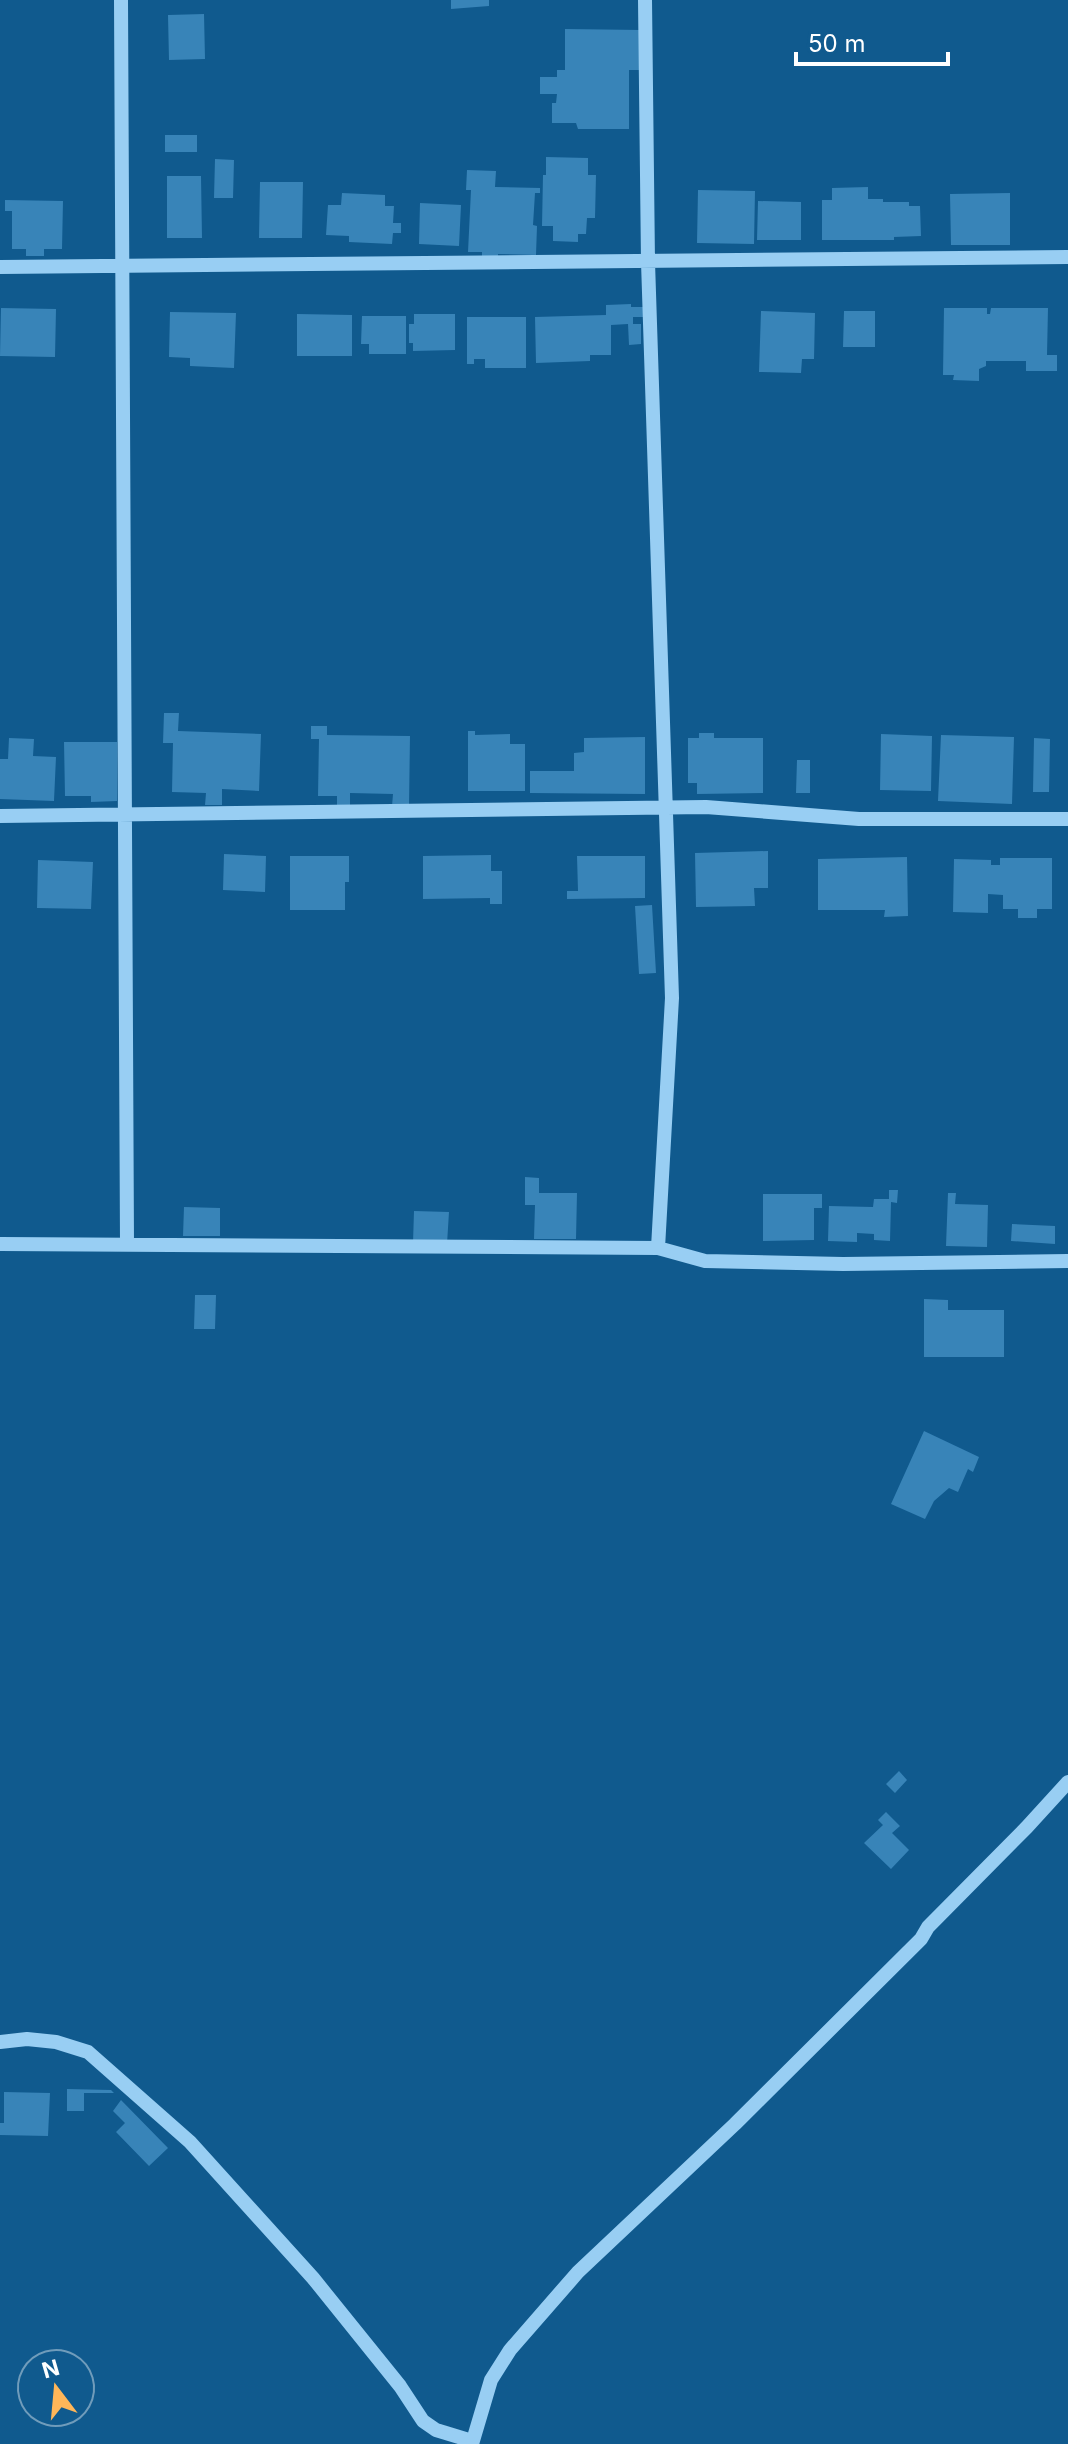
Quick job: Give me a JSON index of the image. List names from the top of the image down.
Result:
{
  "scale_bar": "50 m",
  "north": "top"
}
